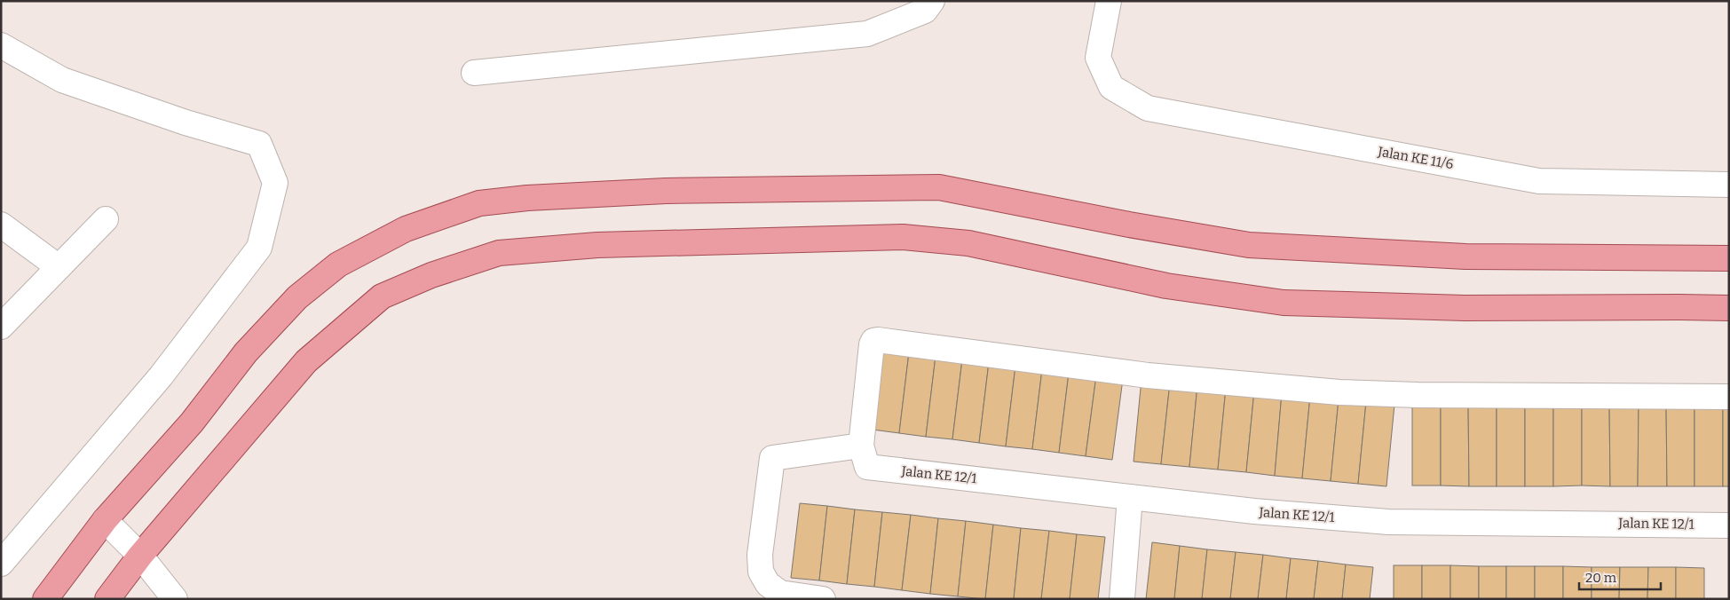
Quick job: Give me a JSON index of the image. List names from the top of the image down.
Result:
{
  "streets": {
    "street": ["Jalan KE 11/6", "Jalan KE 12/1"]
  },
  "scale_bar": "20 m"
}
